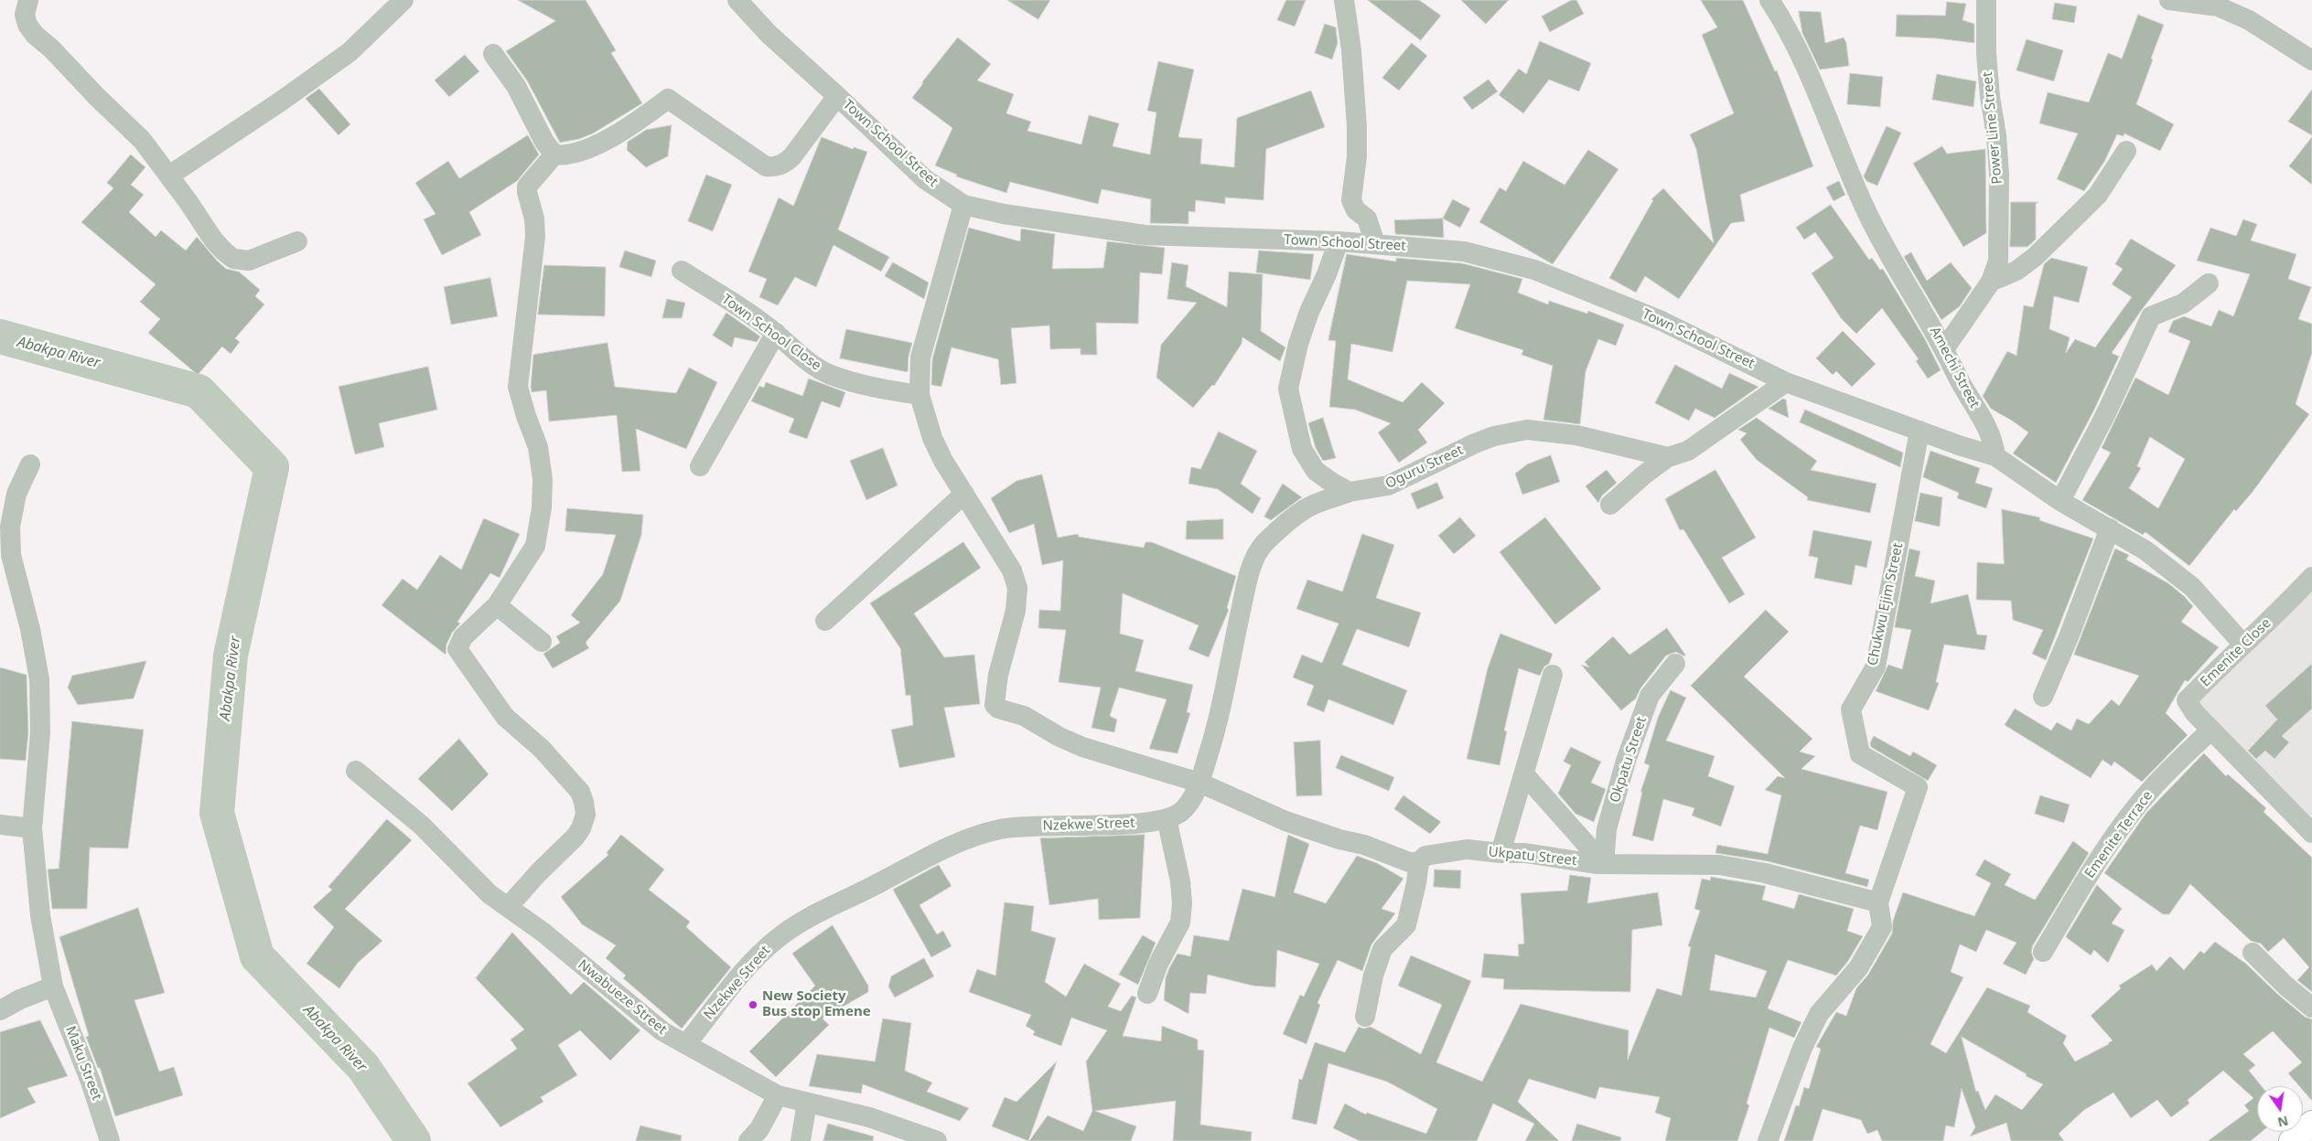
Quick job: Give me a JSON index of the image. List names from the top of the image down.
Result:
{
  "streets": {
    "street": [
      "Power Line Street",
      "Town School Street",
      "Town School Close",
      "Amechi Street",
      "Oguru Street",
      "Chukwu Ejim Street",
      "Emenite Close",
      "Okpatu Street",
      "Nzekwe Street",
      "Emenite Terrace",
      "Ukpatu Street",
      "Nwabueze Street",
      "Maku Street"
    ]
  },
  "crossings": [
    ["Power Line Street", "Amechi Street"],
    ["Town School Street", "Amechi Street"],
    ["Town School Street", "Chukwu Ejim Street"],
    ["Oguru Street", "Nzekwe Street"],
    ["Chukwu Ejim Street", "Ukpatu Street"],
    ["Emenite Close", "Emenite Terrace"],
    ["Okpatu Street", "Ukpatu Street"],
    ["Nzekwe Street", "Nwabueze Street"]
  ],
  "water": ["Abakpa River"],
  "places": ["New Society Bus stop Emene"],
  "north": "bottom"
}
